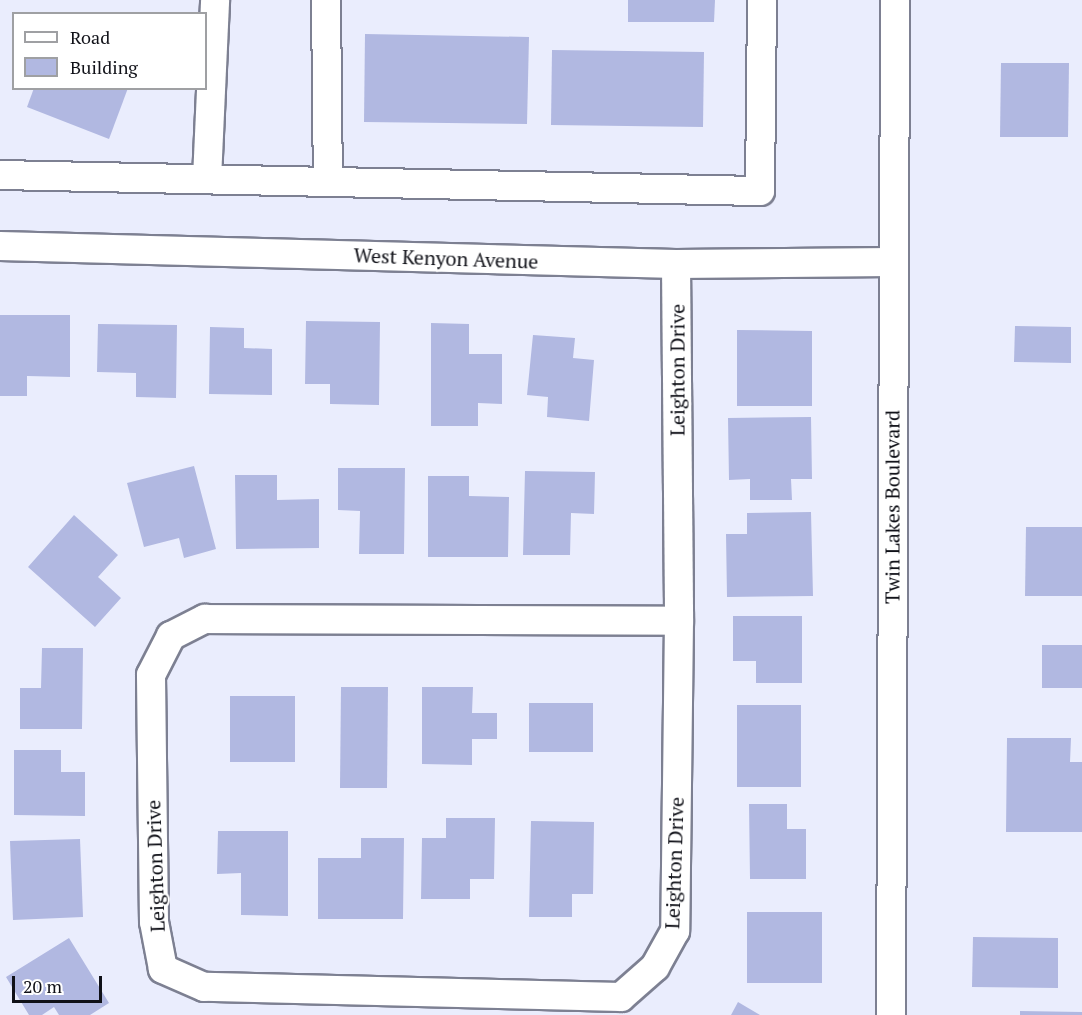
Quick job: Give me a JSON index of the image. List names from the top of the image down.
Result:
{
  "streets": {
    "street": ["West Kenyon Avenue", "Leighton Drive", "Twin Lakes Boulevard"]
  },
  "crossings": [
    ["West Kenyon Avenue", "Leighton Drive"],
    ["West Kenyon Avenue", "Twin Lakes Boulevard"]
  ],
  "legend": ["Road", "Building"],
  "scale_bar": "20 m"
}
